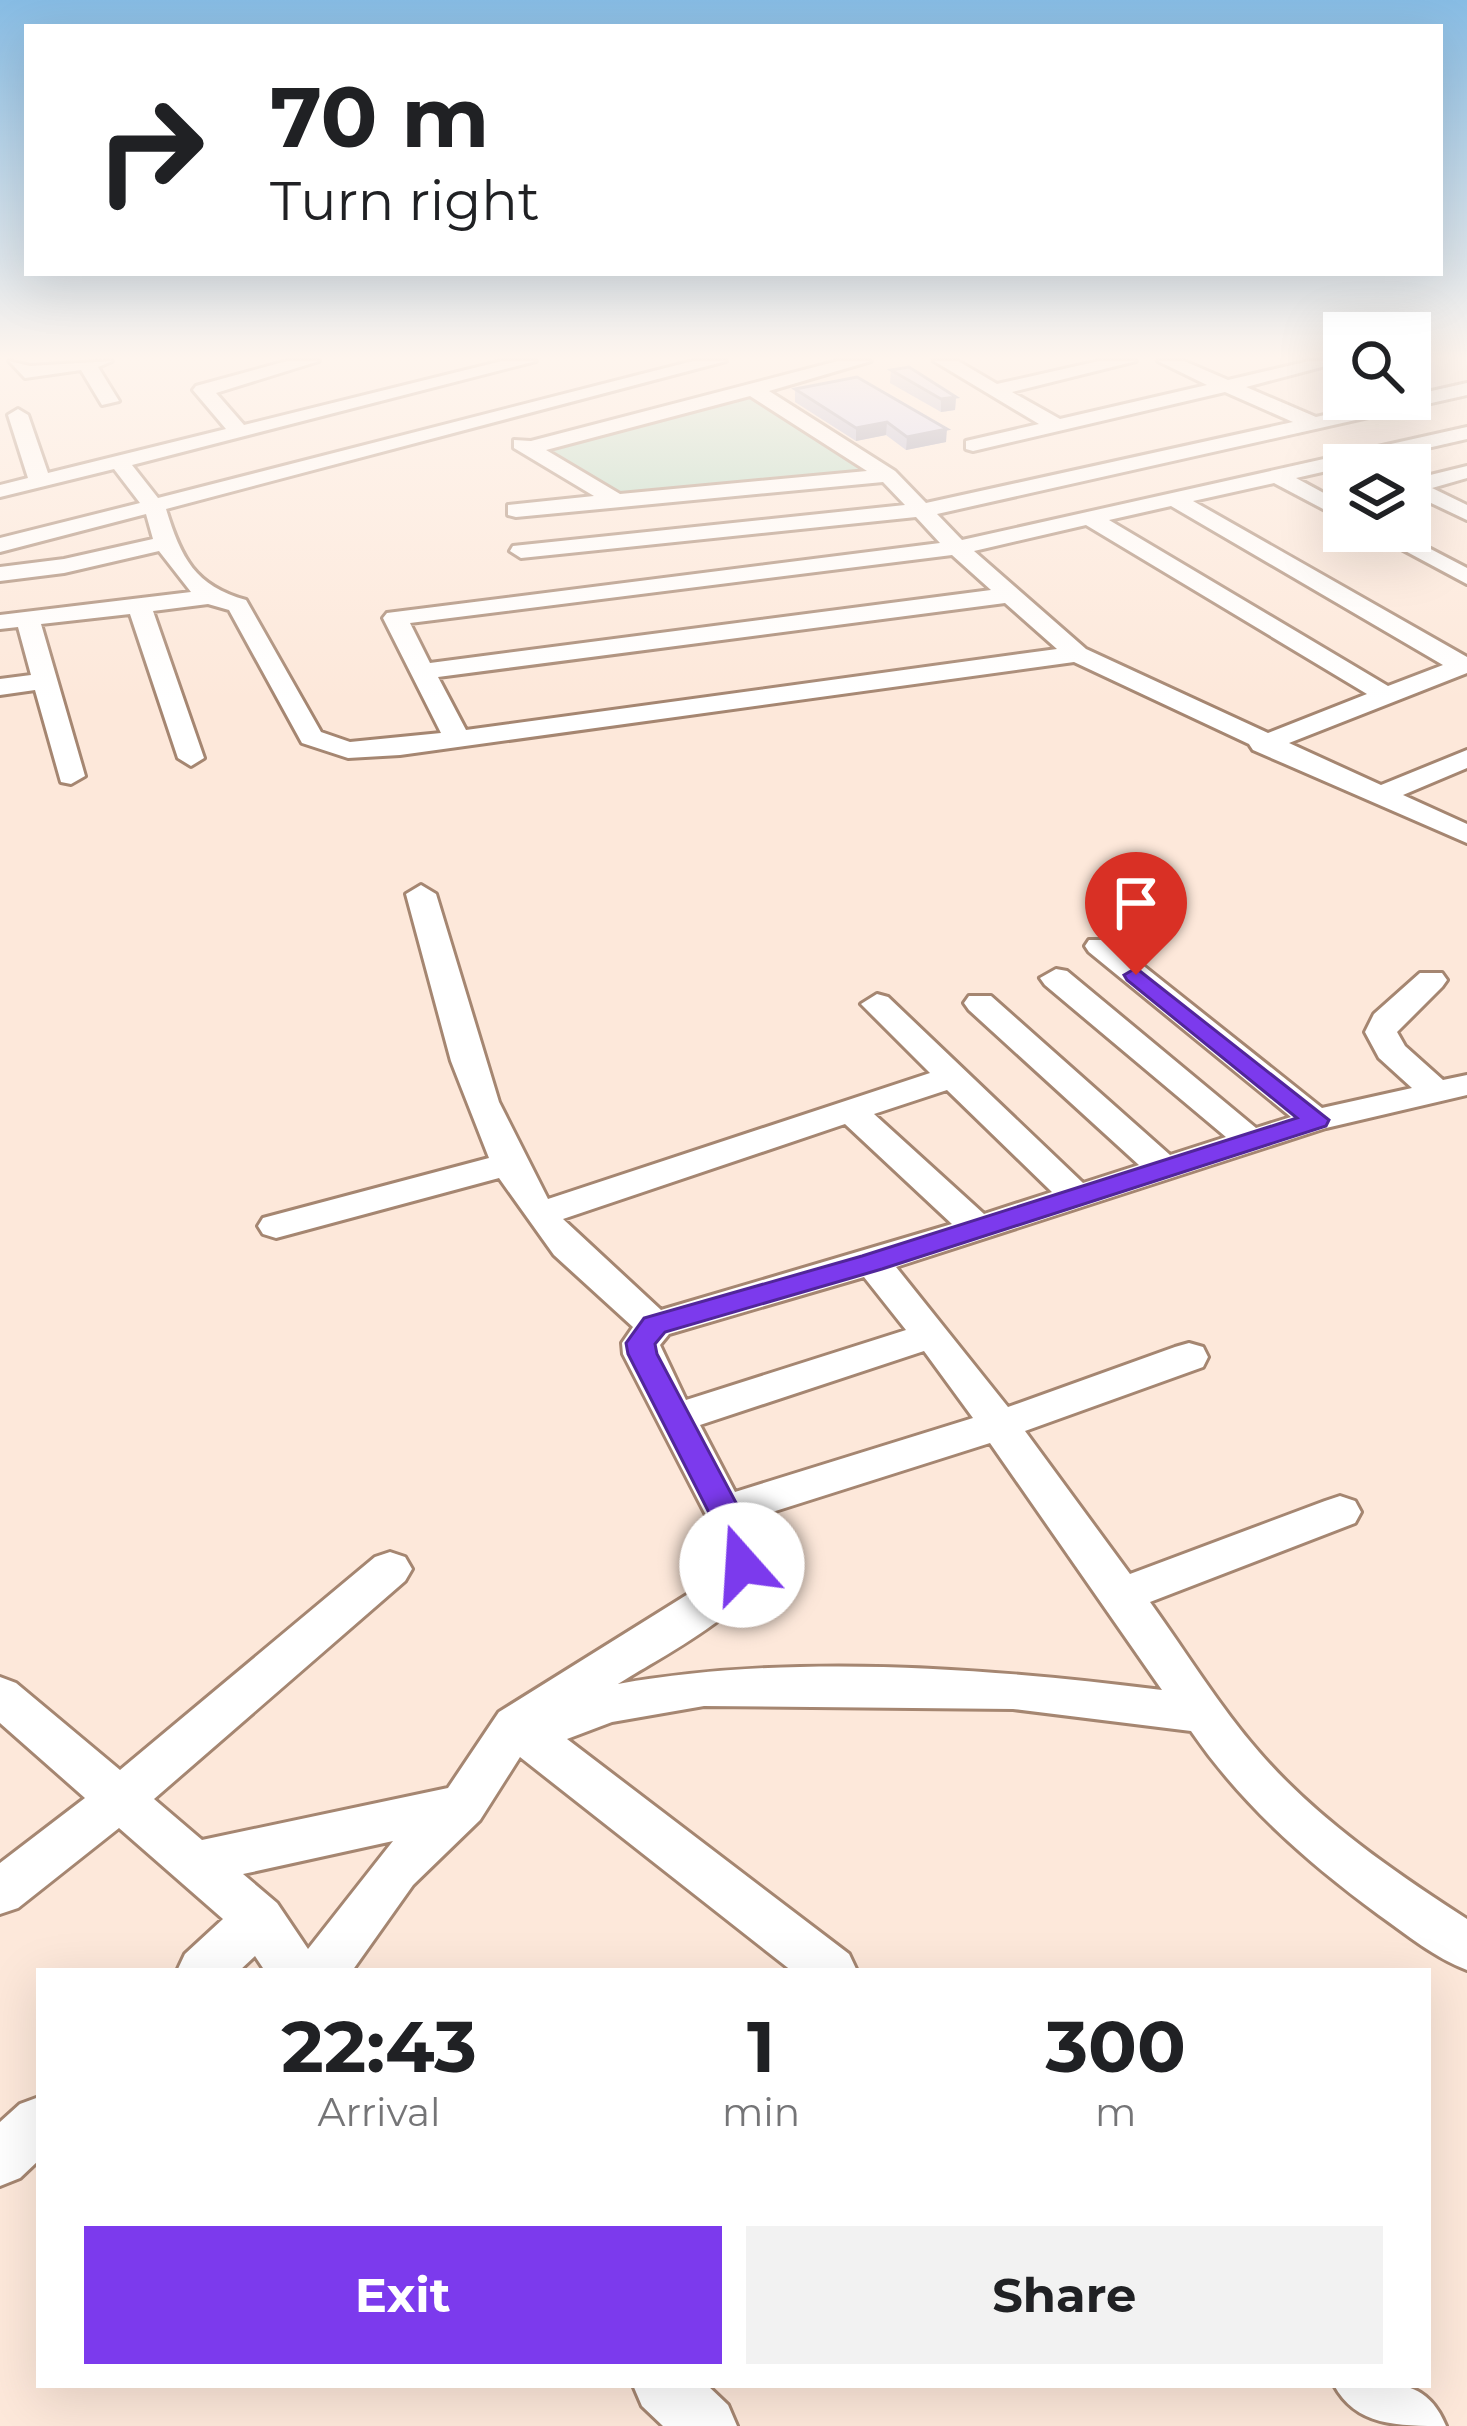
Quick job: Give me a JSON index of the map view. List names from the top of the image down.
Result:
{
  "page": {
    "turn": ["70 m", "Turn right"],
    "eta": [
      "22:43",
      "Arrival",
      "1",
      "min",
      "300",
      "m"
    ],
    "buttons": ["Exit", "Share"]
  }
}
